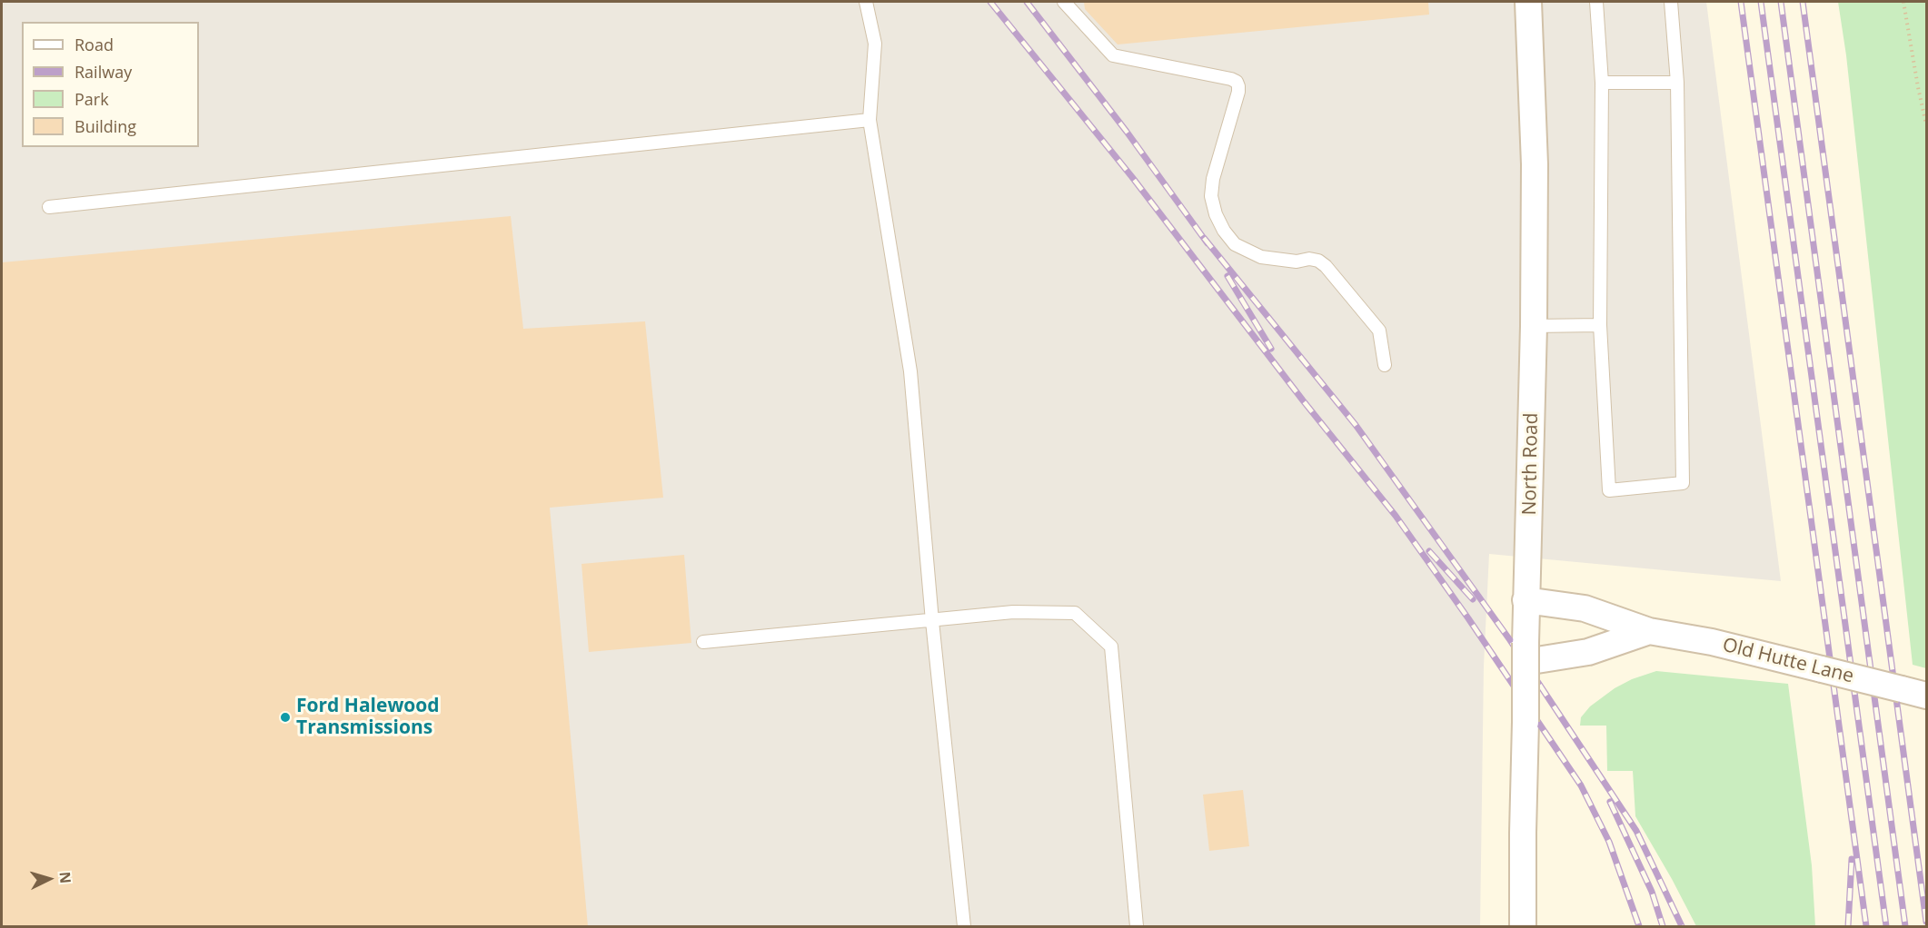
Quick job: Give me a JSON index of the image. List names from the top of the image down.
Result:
{
  "streets": {
    "street": ["North Road", "Old Hutte Lane"]
  },
  "crossings": [
    ["North Road", "Old Hutte Lane"]
  ],
  "places": ["Ford Halewood Transmissions"],
  "legend": [
    "Road",
    "Railway",
    "Park",
    "Building"
  ],
  "north": "right"
}
